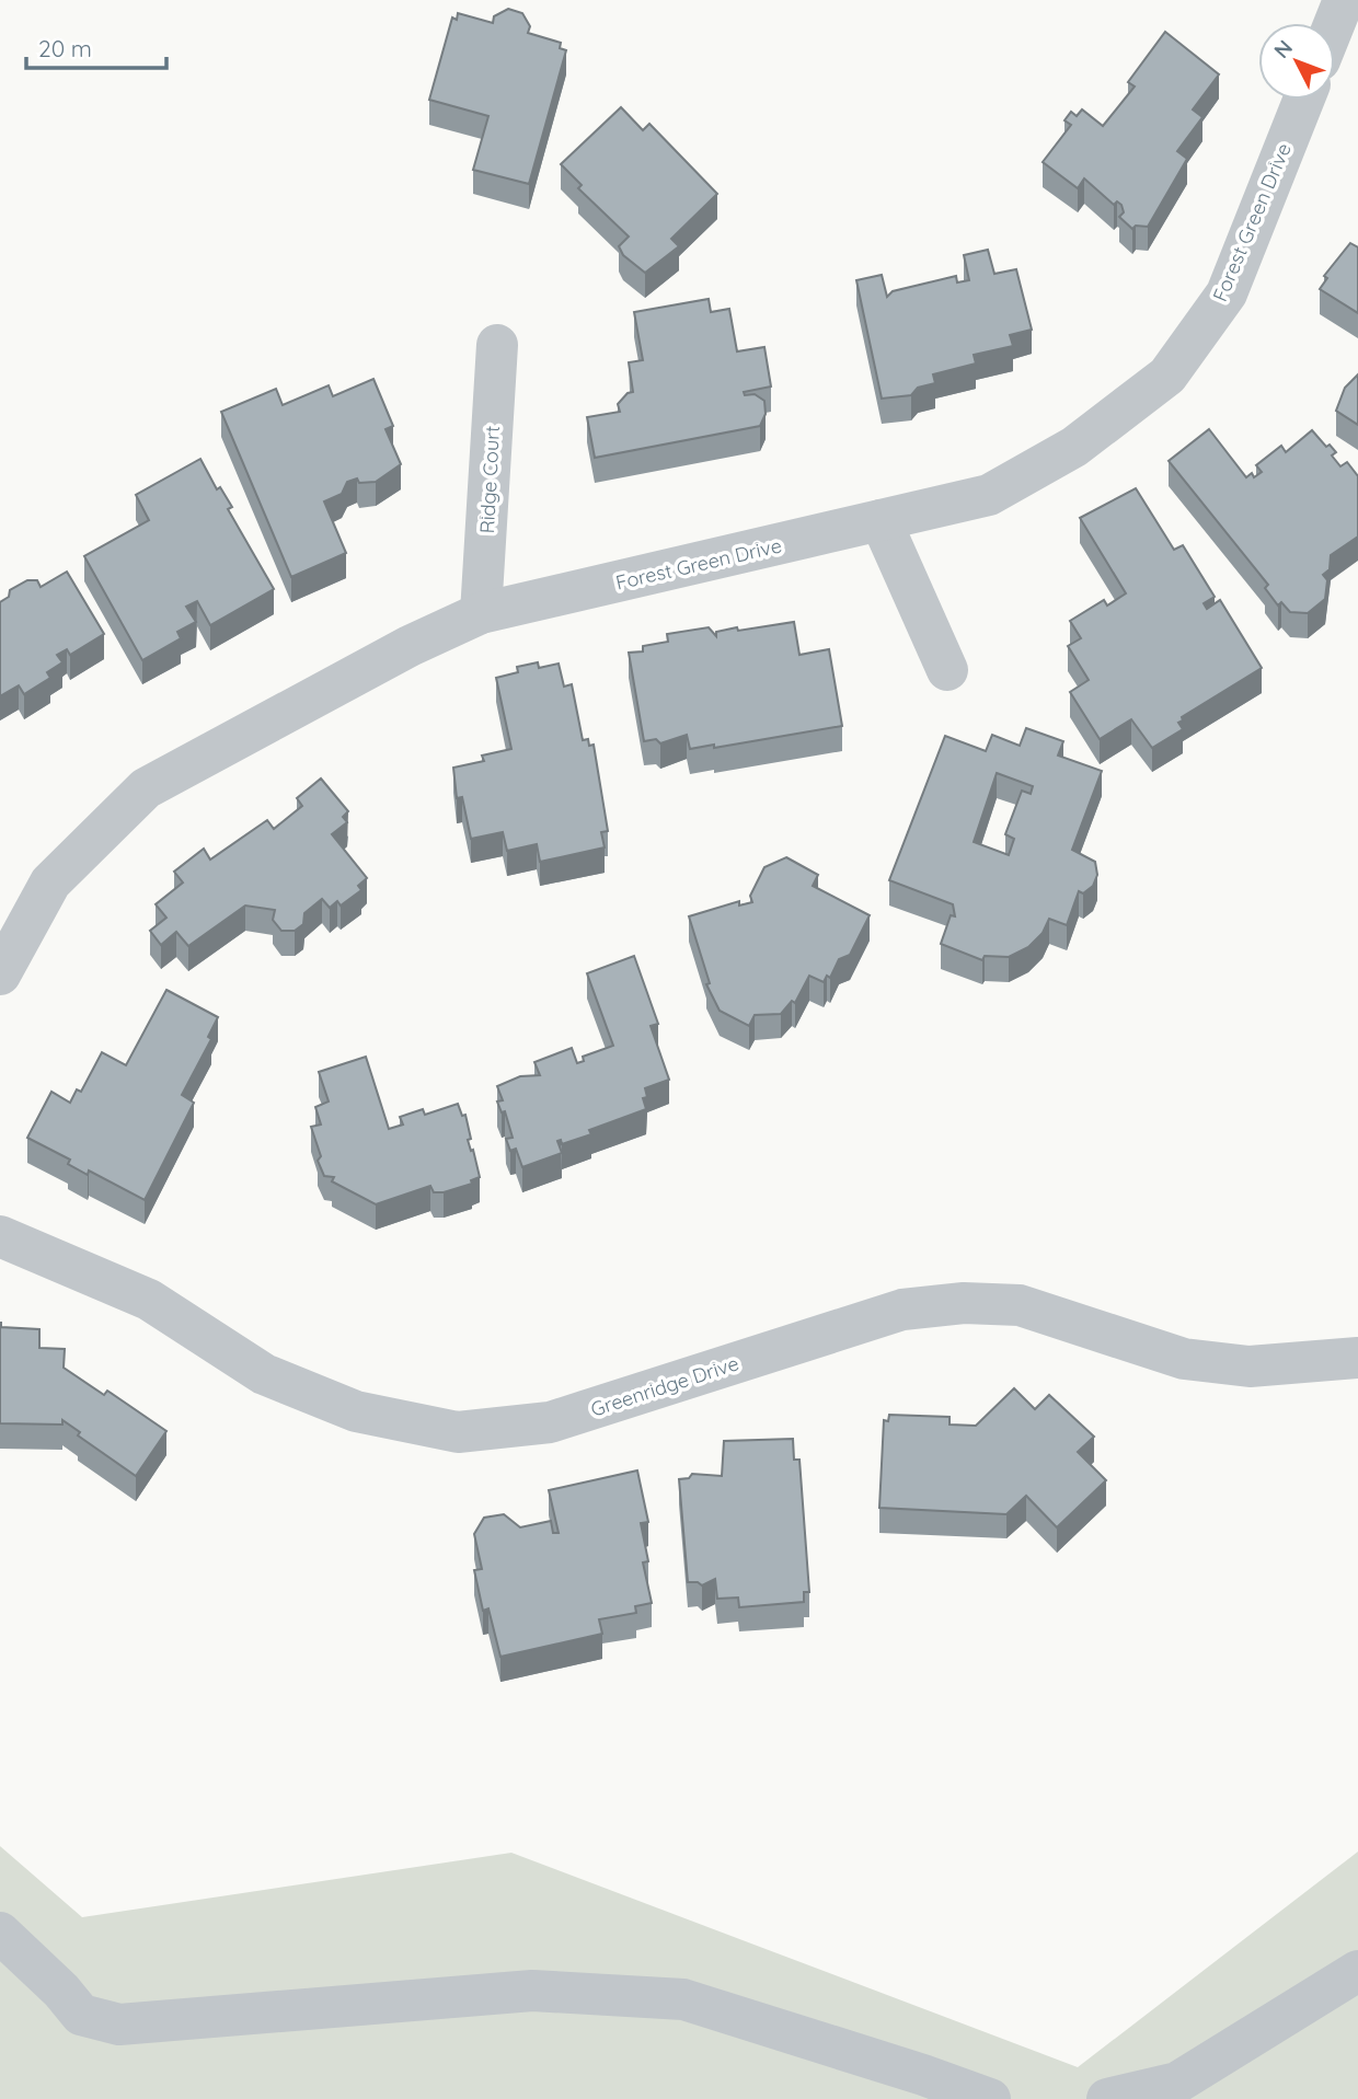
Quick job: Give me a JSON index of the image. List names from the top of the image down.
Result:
{
  "streets": {
    "street": ["Forest Green Drive", "Ridge Court", "Greenridge Drive"]
  },
  "crossings": [
    ["Forest Green Drive", "Ridge Court"]
  ],
  "scale_bar": "20 m",
  "north": "top left"
}
